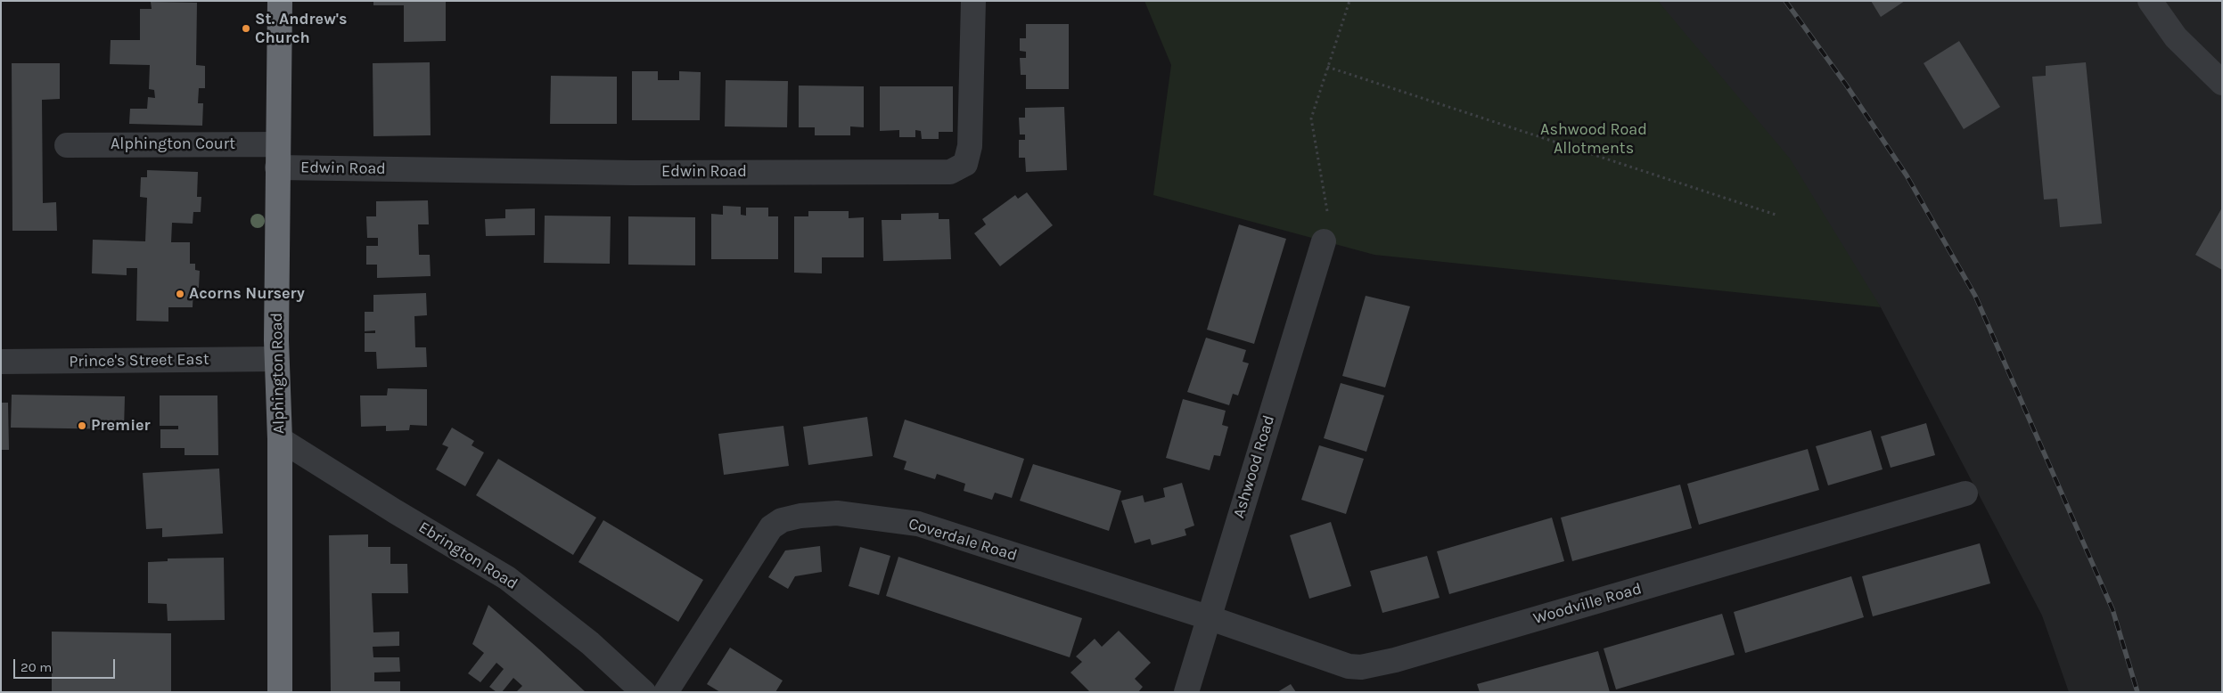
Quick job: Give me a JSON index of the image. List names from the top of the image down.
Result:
{
  "streets": {
    "highway": ["Alphington Road"],
    "street": [
      "Alphington Court",
      "Edwin Road",
      "Prince's Street East",
      "Ashwood Road",
      "Coverdale Road",
      "Ebrington Road",
      "Woodville Road"
    ]
  },
  "crossings": [
    ["Alphington Court", "Edwin Road"],
    ["Alphington Court", "Alphington Road"],
    ["Edwin Road", "Alphington Road"],
    ["Prince's Street East", "Alphington Road"],
    ["Alphington Road", "Ebrington Road"],
    ["Ashwood Road", "Coverdale Road"],
    ["Ashwood Road", "Woodville Road"],
    ["Coverdale Road", "Woodville Road"]
  ],
  "parks": ["Ashwood Road Allotments"],
  "places": ["St. Andrew's Church", "Acorns Nursery", "Premier"],
  "scale_bar": "20 m"
}
